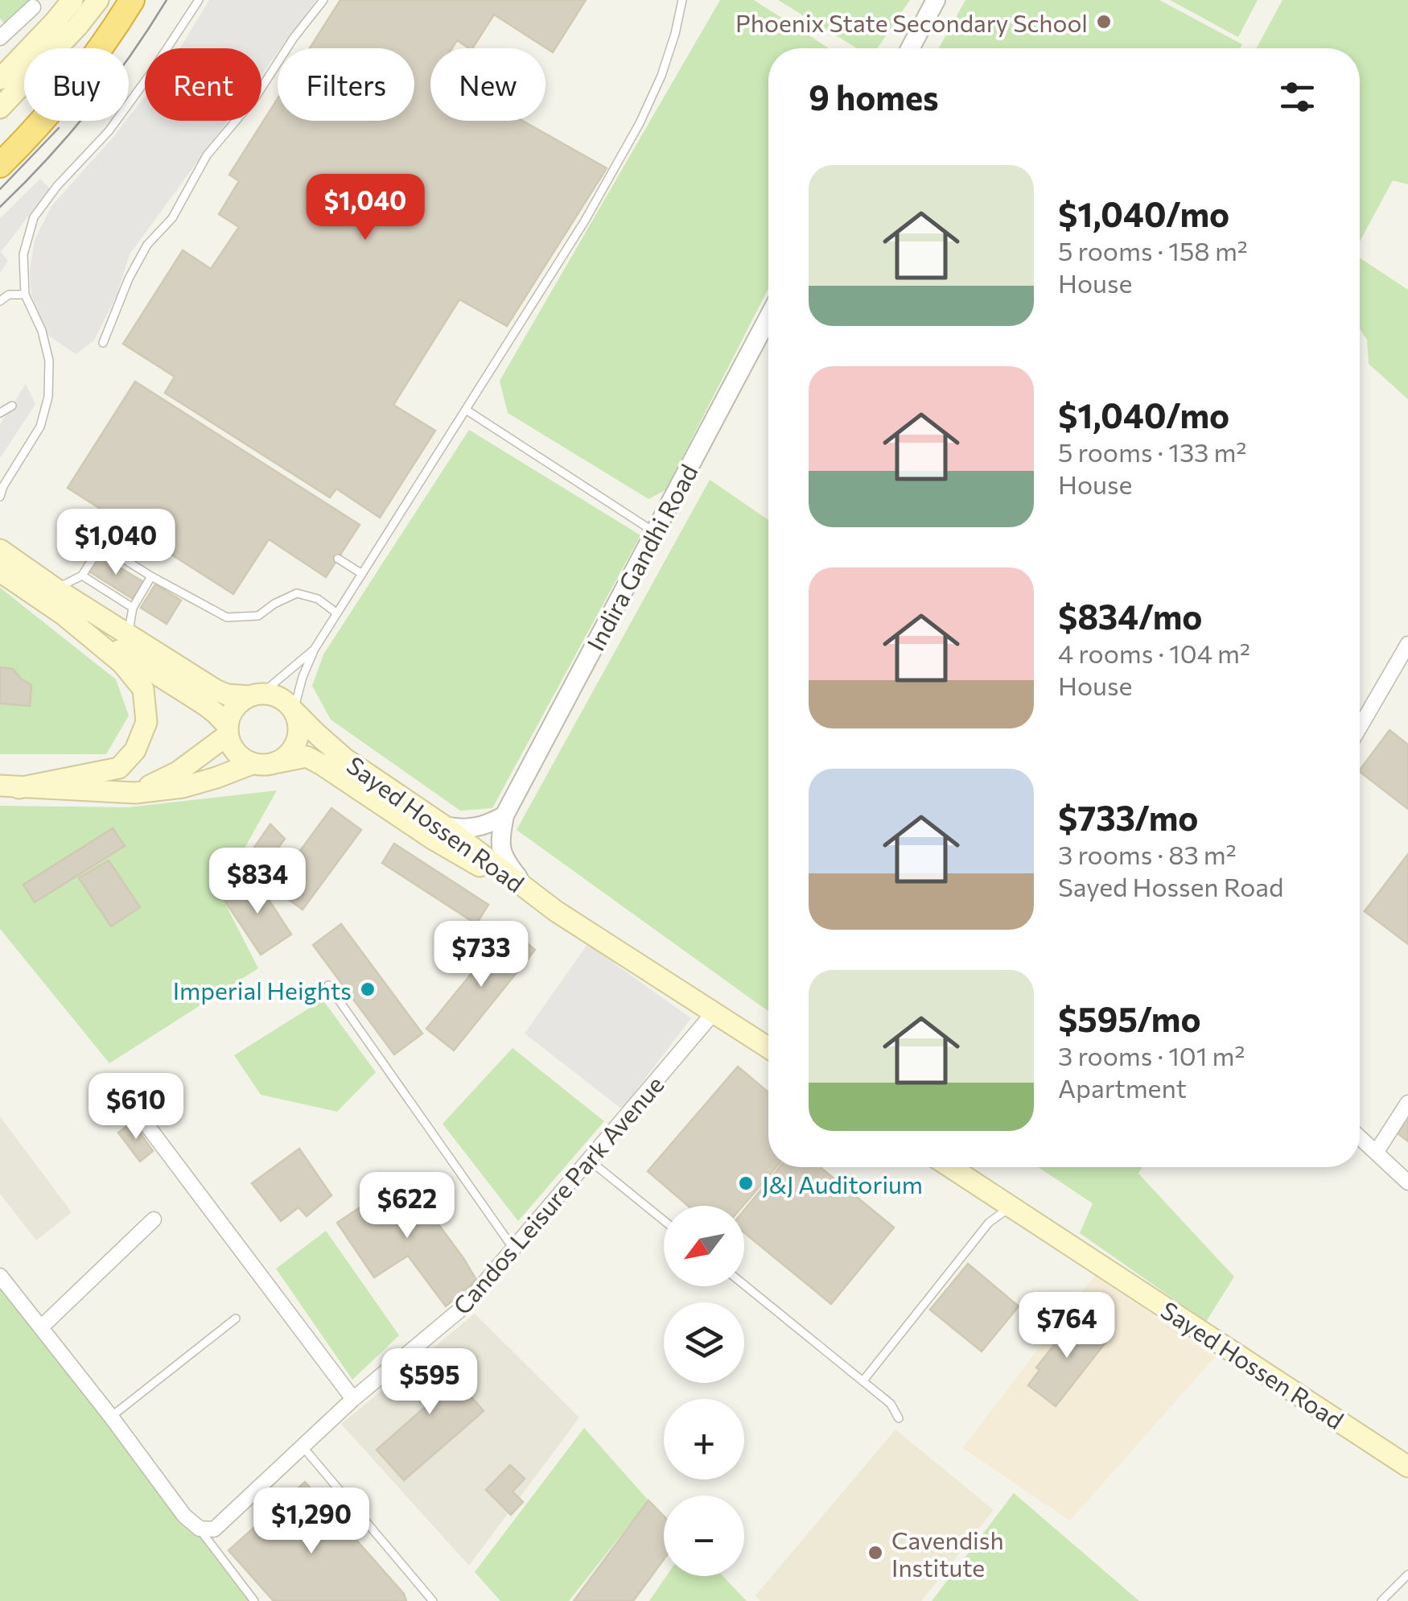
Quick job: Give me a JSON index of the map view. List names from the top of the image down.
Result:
{
  "streets": {
    "main road": ["Sayed Hossen Road"],
    "street": ["Indira Gandhi Road", "Candos Leisure Park Avenue"]
  },
  "crossings": [
    ["Indira Gandhi Road", "Sayed Hossen Road"]
  ],
  "places": [
    "Phoenix State Secondary School",
    "Imperial Heights",
    "J&J Auditorium",
    "Cavendish Institute"
  ],
  "north": "bottom left",
  "page": {
    "chip": [
      "Buy",
      "Rent",
      "Filters",
      "New"
    ],
    "heading": "9 homes",
    "list": [
      {
        "name": "$1,040/mo",
        "note": "5 rooms · 158 m² · House"
      },
      {
        "name": "$1,040/mo",
        "note": "5 rooms · 133 m² · House"
      },
      {
        "name": "$834/mo",
        "note": "4 rooms · 104 m² · House"
      },
      {
        "name": "$733/mo",
        "note": "3 rooms · 83 m² · Sayed Hossen Road"
      },
      {
        "name": "$595/mo",
        "note": "3 rooms · 101 m² · Apartment"
      }
    ],
    "price": [
      "$1,040",
      "$1,040",
      "$834",
      "$733",
      "$610",
      "$622",
      "$764",
      "$595",
      "$1,290"
    ],
    "map_buttons": ["+", "−"]
  }
}
